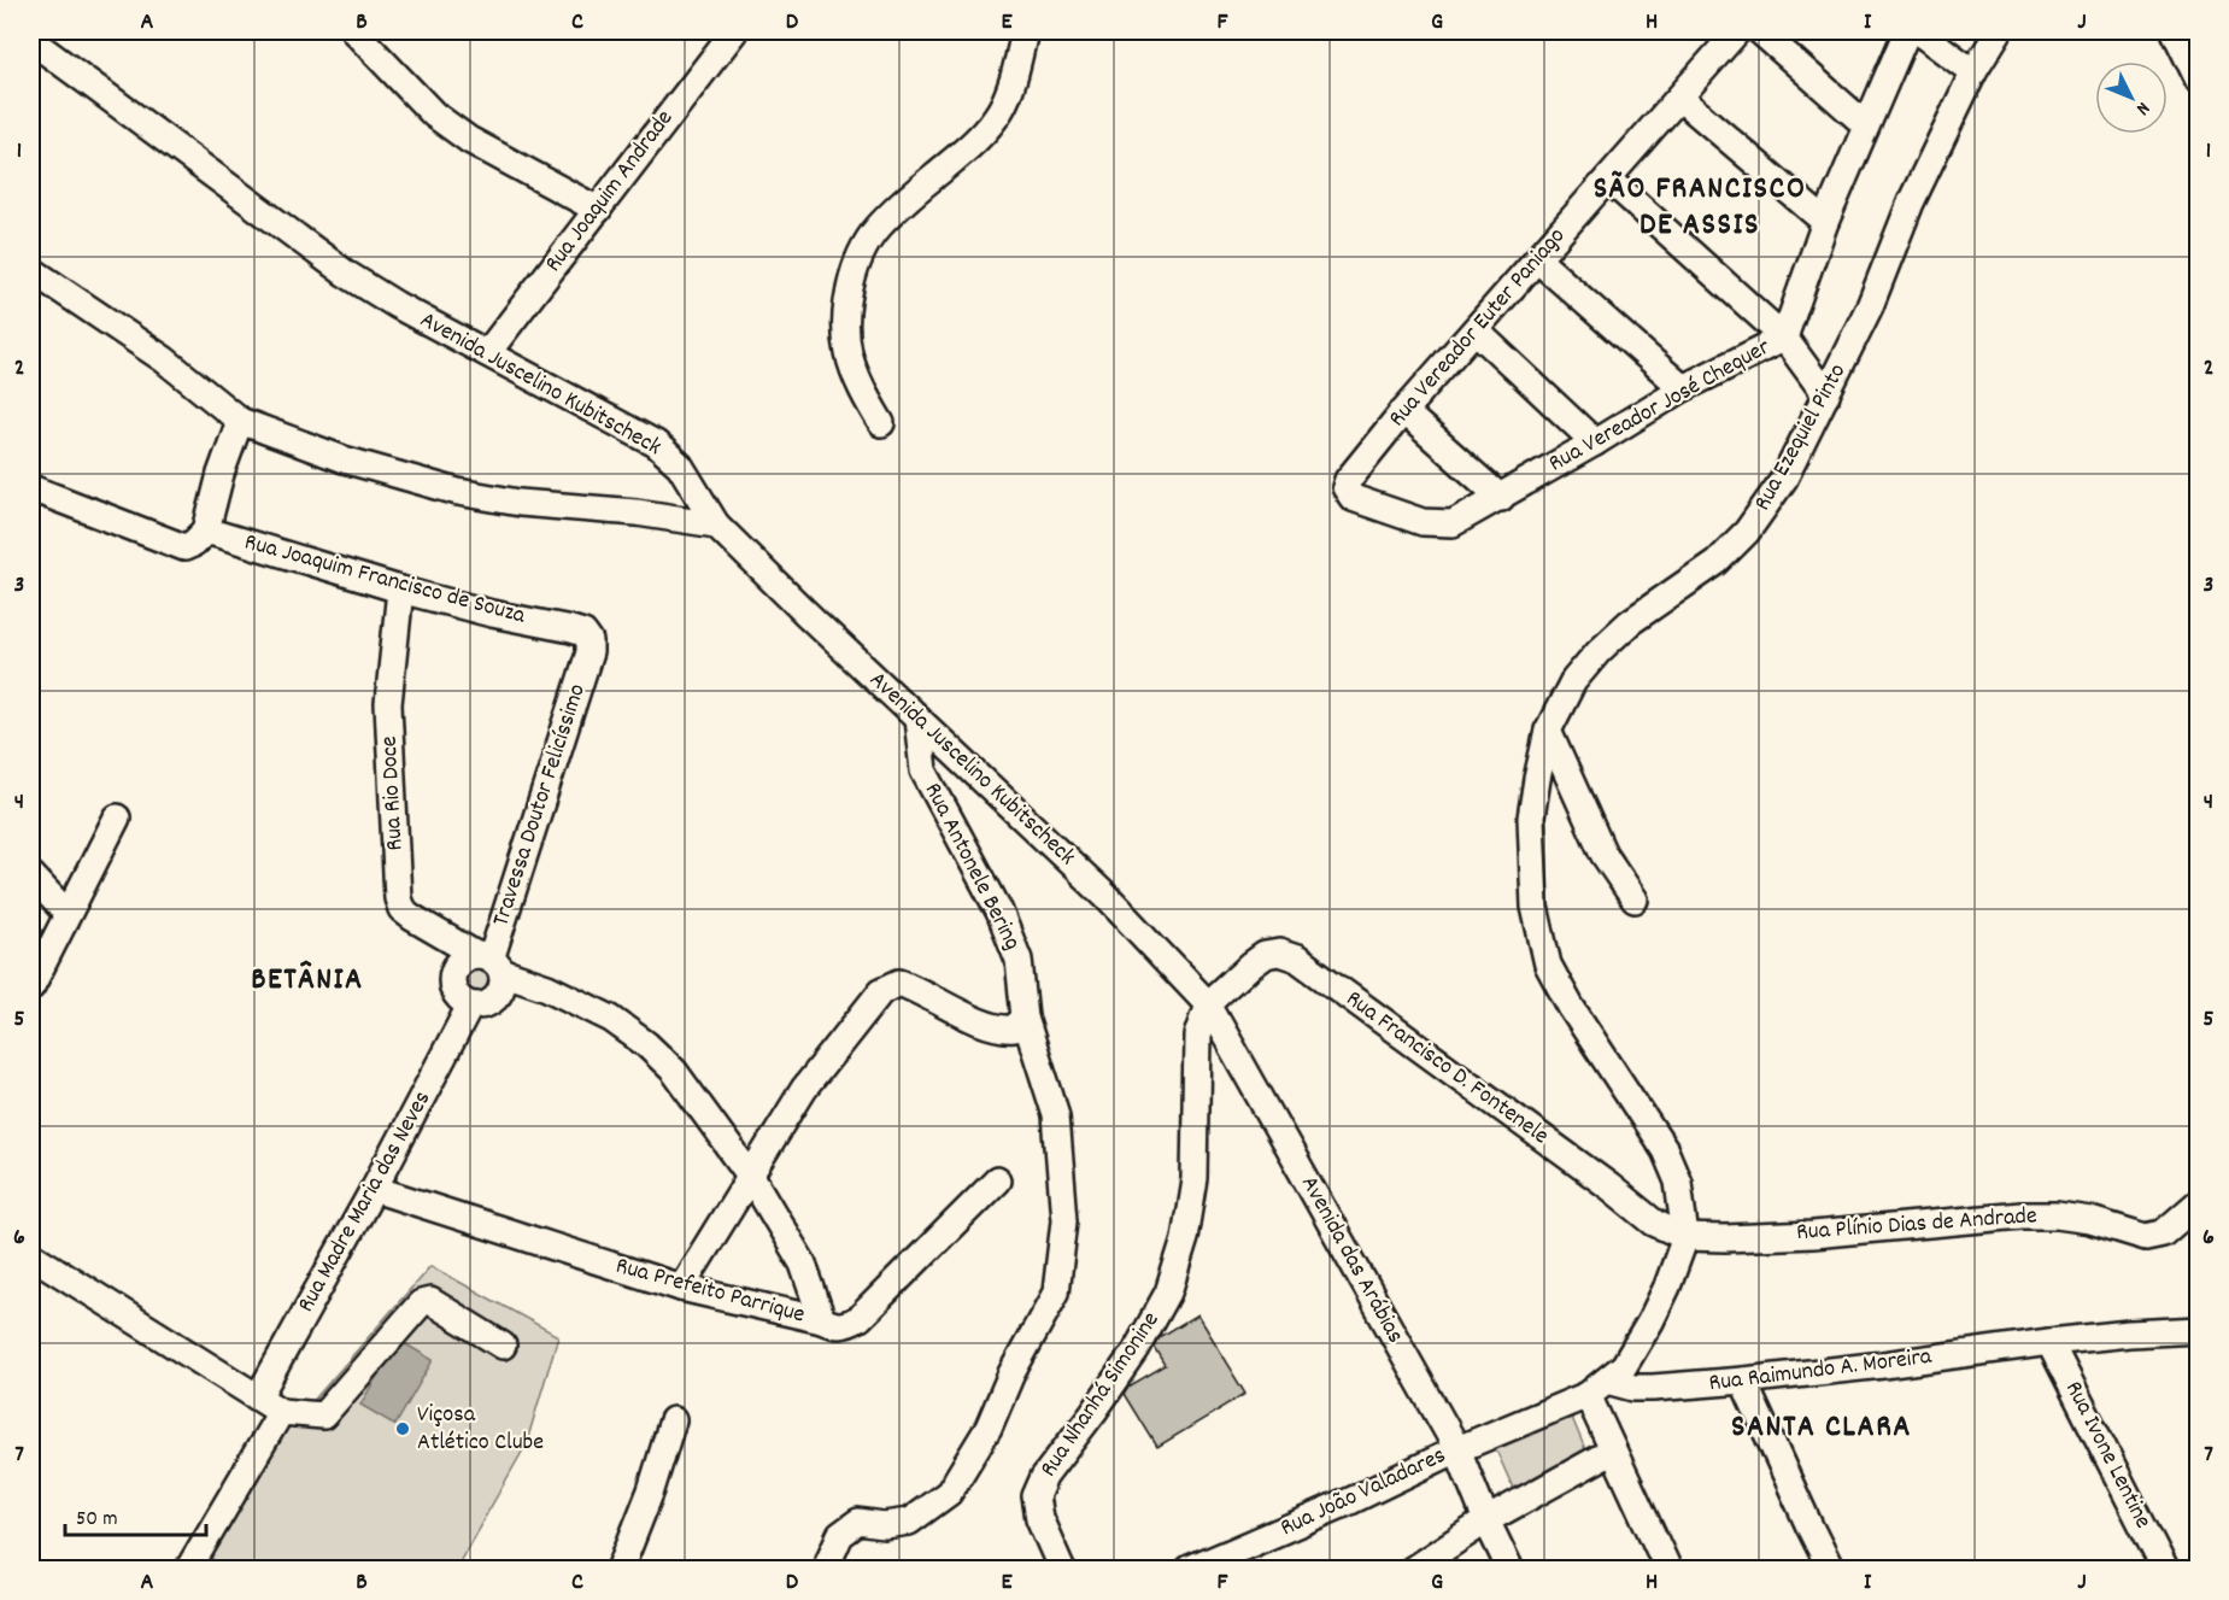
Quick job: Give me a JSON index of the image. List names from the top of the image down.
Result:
{
  "streets": {
    "street": [
      "Rua Joaquim Andrade",
      "Rua Vereador Euter Paniago",
      "Avenida Juscelino Kubitscheck",
      "Rua Vereador José Chequer",
      "Rua Ezequiel Pinto",
      "Rua Joaquim Francisco de Souza",
      "Rua Rio Doce",
      "Travessa Doutor Felicíssimo",
      "Rua Antonele Bering",
      "Rua Francisco D. Fontenele",
      "Rua Madre Maria das Neves",
      "Rua Plínio Dias de Andrade",
      "Avenida das Arábias",
      "Rua Prefeito Parrique",
      "Rua Raimundo A. Moreira",
      "Rua Nhanhá Simonine",
      "Rua Ivone Lentine",
      "Rua João Valadares"
    ]
  },
  "crossings": [
    ["Rua Joaquim Andrade", "Avenida Juscelino Kubitscheck"],
    ["Rua Vereador Euter Paniago", "Rua Vereador José Chequer"],
    ["Avenida Juscelino Kubitscheck", "Rua Antonele Bering"],
    ["Avenida Juscelino Kubitscheck", "Rua Francisco D. Fontenele"],
    ["Avenida Juscelino Kubitscheck", "Avenida das Arábias"],
    ["Avenida Juscelino Kubitscheck", "Rua Nhanhá Simonine"],
    ["Rua Ezequiel Pinto", "Rua Francisco D. Fontenele"],
    ["Rua Ezequiel Pinto", "Rua Plínio Dias de Andrade"],
    ["Rua Joaquim Francisco de Souza", "Rua Rio Doce"],
    ["Rua Joaquim Francisco de Souza", "Travessa Doutor Felicíssimo"],
    ["Rua Rio Doce", "Travessa Doutor Felicíssimo"],
    ["Rua Rio Doce", "Rua Madre Maria das Neves"],
    ["Rua Rio Doce", "Rua Prefeito Parrique"],
    ["Travessa Doutor Felicíssimo", "Rua Madre Maria das Neves"],
    ["Rua Francisco D. Fontenele", "Rua Plínio Dias de Andrade"],
    ["Rua Francisco D. Fontenele", "Avenida das Arábias"],
    ["Rua Francisco D. Fontenele", "Rua Nhanhá Simonine"],
    ["Rua Madre Maria das Neves", "Rua Prefeito Parrique"],
    ["Avenida das Arábias", "Rua Nhanhá Simonine"],
    ["Avenida das Arábias", "Rua João Valadares"],
    ["Rua Raimundo A. Moreira", "Rua Ivone Lentine"]
  ],
  "districts": ["SÃO FRANCISCO DE ASSIS", "BETÂNIA", "SANTA CLARA"],
  "places": ["Viçosa Atlético Clube"],
  "scale_bar": "50 m",
  "north": "bottom right",
  "grid": {
    "columns": [
      "A",
      "B",
      "C",
      "D",
      "E",
      "F",
      "G",
      "H",
      "I",
      "J"
    ],
    "rows": [
      "1",
      "2",
      "3",
      "4",
      "5",
      "6",
      "7"
    ]
  }
}
